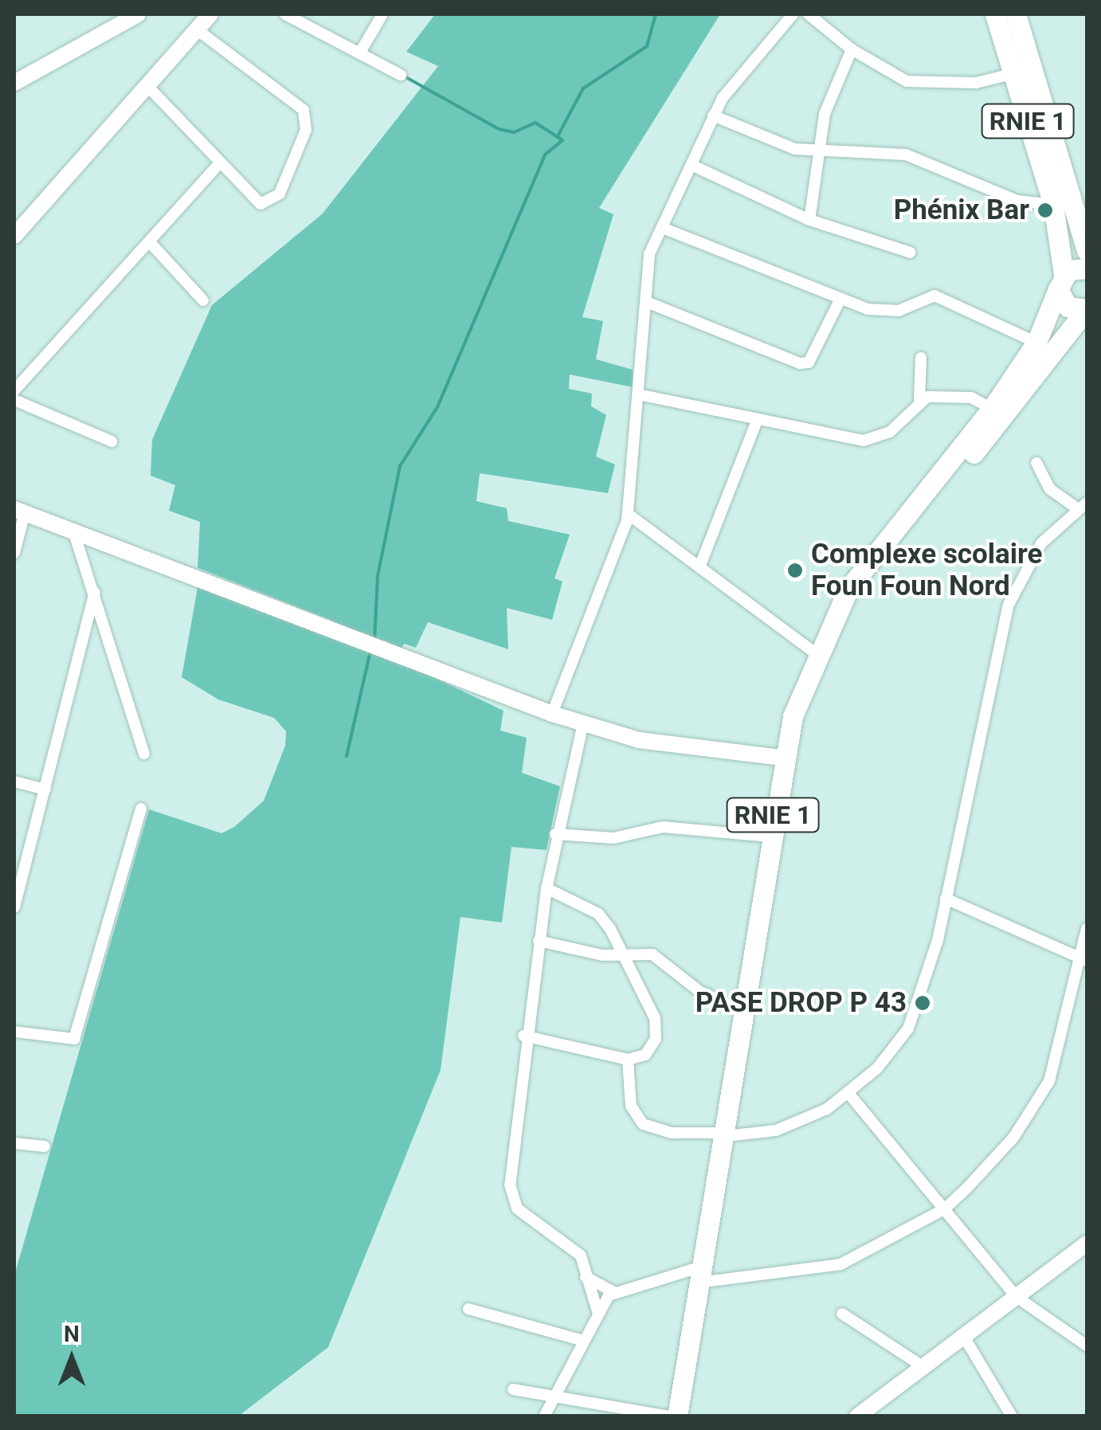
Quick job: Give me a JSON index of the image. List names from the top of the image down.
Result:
{
  "streets": {
    "highway": ["RNIE 1"]
  },
  "places": ["Phénix Bar", "Complexe scolaire Foun Foun Nord", "PASE DROP P 43"],
  "north": "top"
}
